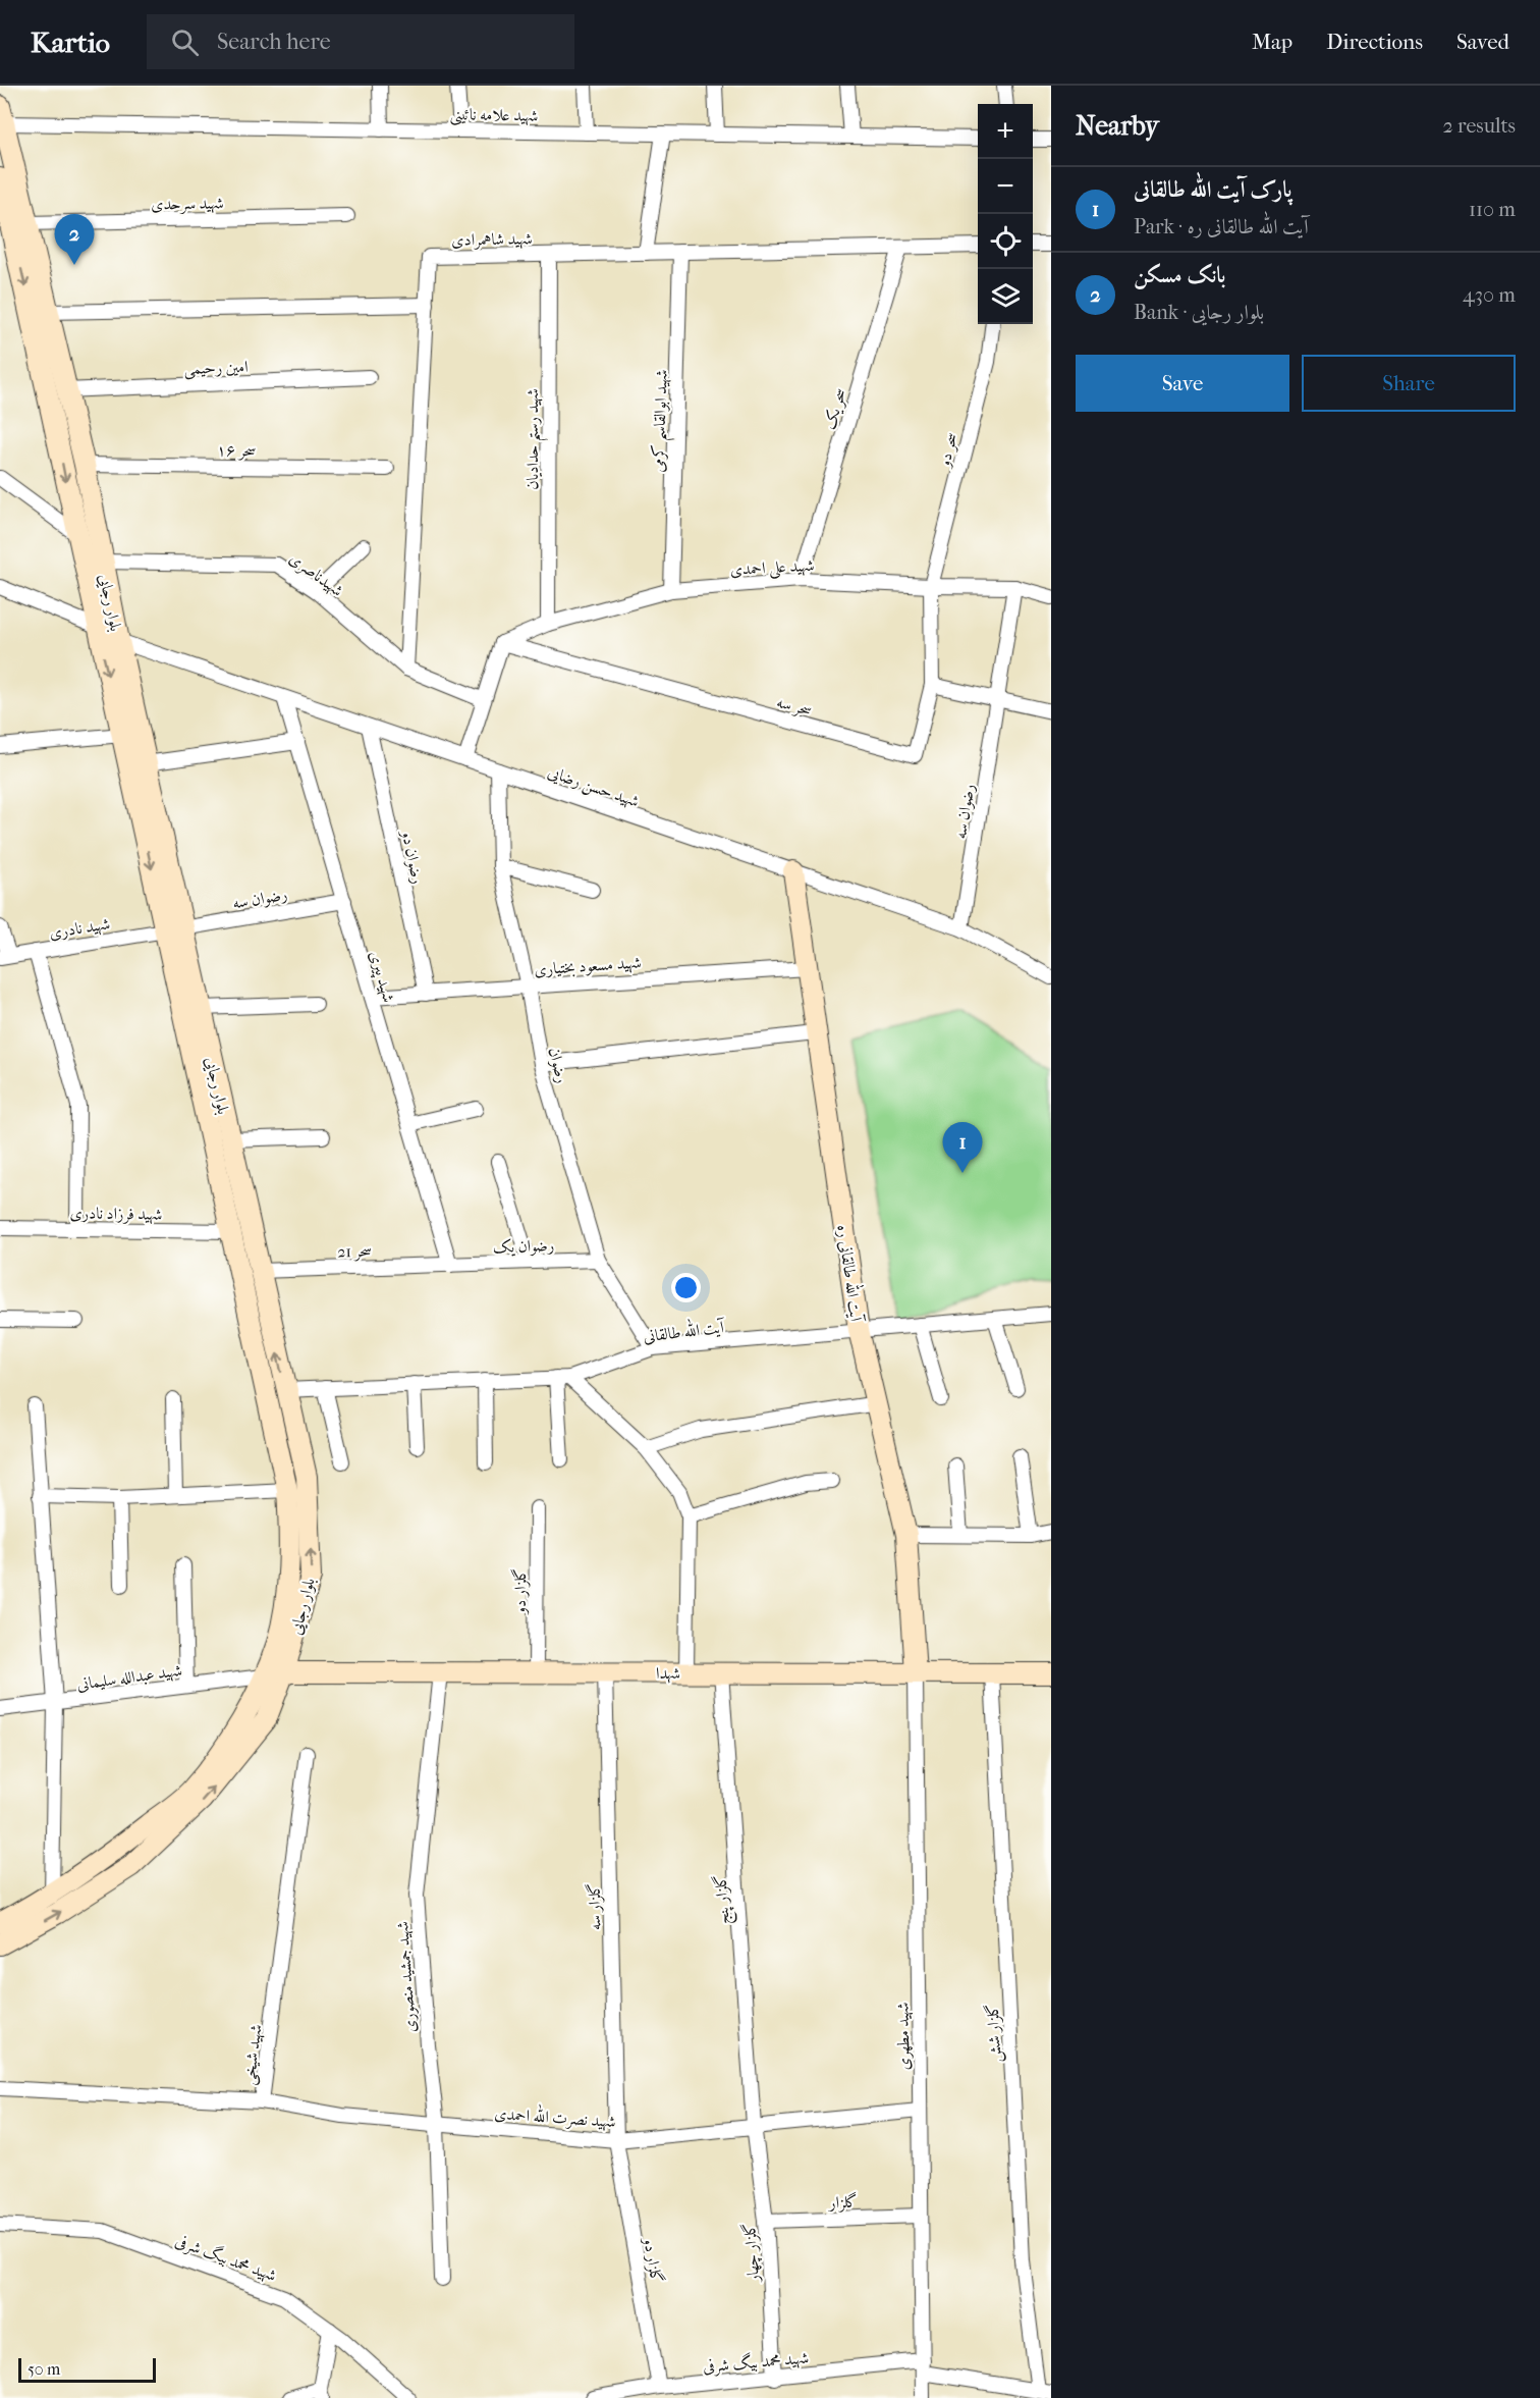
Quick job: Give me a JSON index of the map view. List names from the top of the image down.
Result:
{
  "streets": {
    "main road": ["بلوار رجایی", "آیت الله طالقانی ره", "شهدا"],
    "street": [
      "شهید علامه‌ نائینی",
      "شهید سرحدی",
      "شهید شاهمرادی",
      "امین رحیمی",
      "سحر یک",
      "شهید ابوالقاسم کرمی",
      "شهید رستم حدادیان",
      "سحر ۱۶",
      "سحر دو",
      "شهید علی احمدی",
      "شهیدناصری",
      "سحر سه",
      "شهید حسن رضایی",
      "رضوان سه",
      "رضوان دو",
      "شهید نادری",
      "شهید مسعود بختیاری",
      "شهید پیری",
      "رضوان",
      "شهید فرزاد نادری",
      "رضوان یک",
      "سحر 21",
      "آیت الله طالقانی",
      "گلزار دو",
      "شهید عبدالله سلیمانی",
      "گلزار پنج",
      "گلزار سه",
      "شهید جمشید منصوری",
      "گلزار شش",
      "شهید مطهری",
      "شهید شیخی",
      "شهید نصرت الله احمدی",
      "گلزار",
      "گلزار چهار",
      "شهید محمد بیگ شرفی"
    ]
  },
  "crossings": [
    ["شهید علامه‌ نائینی", "بلوار رجایی"],
    ["شهید سرحدی", "بلوار رجایی"],
    ["شهید شاهمرادی", "سحر یک"],
    ["شهید شاهمرادی", "شهید ابوالقاسم کرمی"],
    ["شهید شاهمرادی", "شهید رستم حدادیان"],
    ["امین رحیمی", "بلوار رجایی"],
    ["سحر یک", "شهید علی احمدی"],
    ["شهید ابوالقاسم کرمی", "شهید علی احمدی"],
    ["شهید رستم حدادیان", "شهید علی احمدی"],
    ["سحر ۱۶", "بلوار رجایی"],
    ["سحر دو", "شهید علی احمدی"],
    ["سحر دو", "سحر سه"],
    ["شهید علی احمدی", "سحر سه"],
    ["شهید علی احمدی", "رضوان سه"],
    ["شهیدناصری", "بلوار رجایی"],
    ["بلوار رجایی", "شهید حسن رضایی"],
    ["بلوار رجایی", "رضوان سه"],
    ["بلوار رجایی", "شهید نادری"],
    ["بلوار رجایی", "شهید فرزاد نادری"],
    ["بلوار رجایی", "سحر 21"],
    ["بلوار رجایی", "آیت الله طالقانی"],
    ["بلوار رجایی", "شهدا"],
    ["بلوار رجایی", "شهید عبدالله سلیمانی"],
    ["شهید حسن رضایی", "رضوان سه"],
    ["شهید حسن رضایی", "رضوان دو"],
    ["شهید حسن رضایی", "شهید پیری"],
    ["شهید حسن رضایی", "رضوان"],
    ["شهید حسن رضایی", "آیت الله طالقانی ره"],
    ["رضوان سه", "شهید نادری"],
    ["رضوان سه", "شهید پیری"],
    ["رضوان دو", "شهید مسعود بختیاری"],
    ["شهید مسعود بختیاری", "شهید پیری"],
    ["شهید مسعود بختیاری", "رضوان"],
    ["شهید مسعود بختیاری", "آیت الله طالقانی ره"],
    ["شهید پیری", "رضوان یک"],
    ["شهید پیری", "سحر 21"],
    ["رضوان", "رضوان یک"],
    ["رضوان", "آیت الله طالقانی"],
    ["رضوان یک", "سحر 21"],
    ["آیت الله طالقانی ره", "آیت الله طالقانی"],
    ["آیت الله طالقانی ره", "شهدا"],
    ["آیت الله طالقانی ره", "شهید مطهری"],
    ["گلزار دو", "شهدا"],
    ["گلزار دو", "گلزار سه"],
    ["گلزار دو", "شهید نصرت الله احمدی"],
    ["گلزار دو", "شهید محمد بیگ شرفی"],
    ["شهدا", "گلزار پنج"],
    ["شهدا", "گلزار سه"],
    ["شهدا", "شهید جمشید منصوری"],
    ["شهدا", "گلزار شش"],
    ["شهدا", "شهید مطهری"],
    ["گلزار پنج", "شهید نصرت الله احمدی"],
    ["گلزار پنج", "گلزار چهار"],
    ["گلزار سه", "شهید نصرت الله احمدی"],
    ["شهید جمشید منصوری", "شهید نصرت الله احمدی"],
    ["گلزار شش", "شهید محمد بیگ شرفی"],
    ["شهید مطهری", "شهید نصرت الله احمدی"],
    ["شهید مطهری", "گلزار"],
    ["شهید مطهری", "شهید محمد بیگ شرفی"],
    ["شهید شیخی", "شهید نصرت الله احمدی"],
    ["شهید نصرت الله احمدی", "گلزار چهار"],
    ["گلزار", "گلزار چهار"],
    ["گلزار چهار", "شهید محمد بیگ شرفی"]
  ],
  "scale_bar": "50 m",
  "page": {
    "header": "Kartio",
    "search": "Search here",
    "nav": ["Map", "Directions", "Saved"],
    "heading": ["Nearby", "2 results"],
    "map_buttons": ["+", "−"],
    "list": [
      {
        "mark": "1",
        "name": "پارک آیت الله طالقانی",
        "note": "Park · آیت الله طالقانی ره",
        "value": "110 m"
      },
      {
        "mark": "2",
        "name": "بانک مسکن",
        "note": "Bank · بلوار رجایی",
        "value": "430 m"
      }
    ],
    "pins": ["2", "1"],
    "buttons": ["Save", "Share"],
    "scale": "50 m"
  }
}
